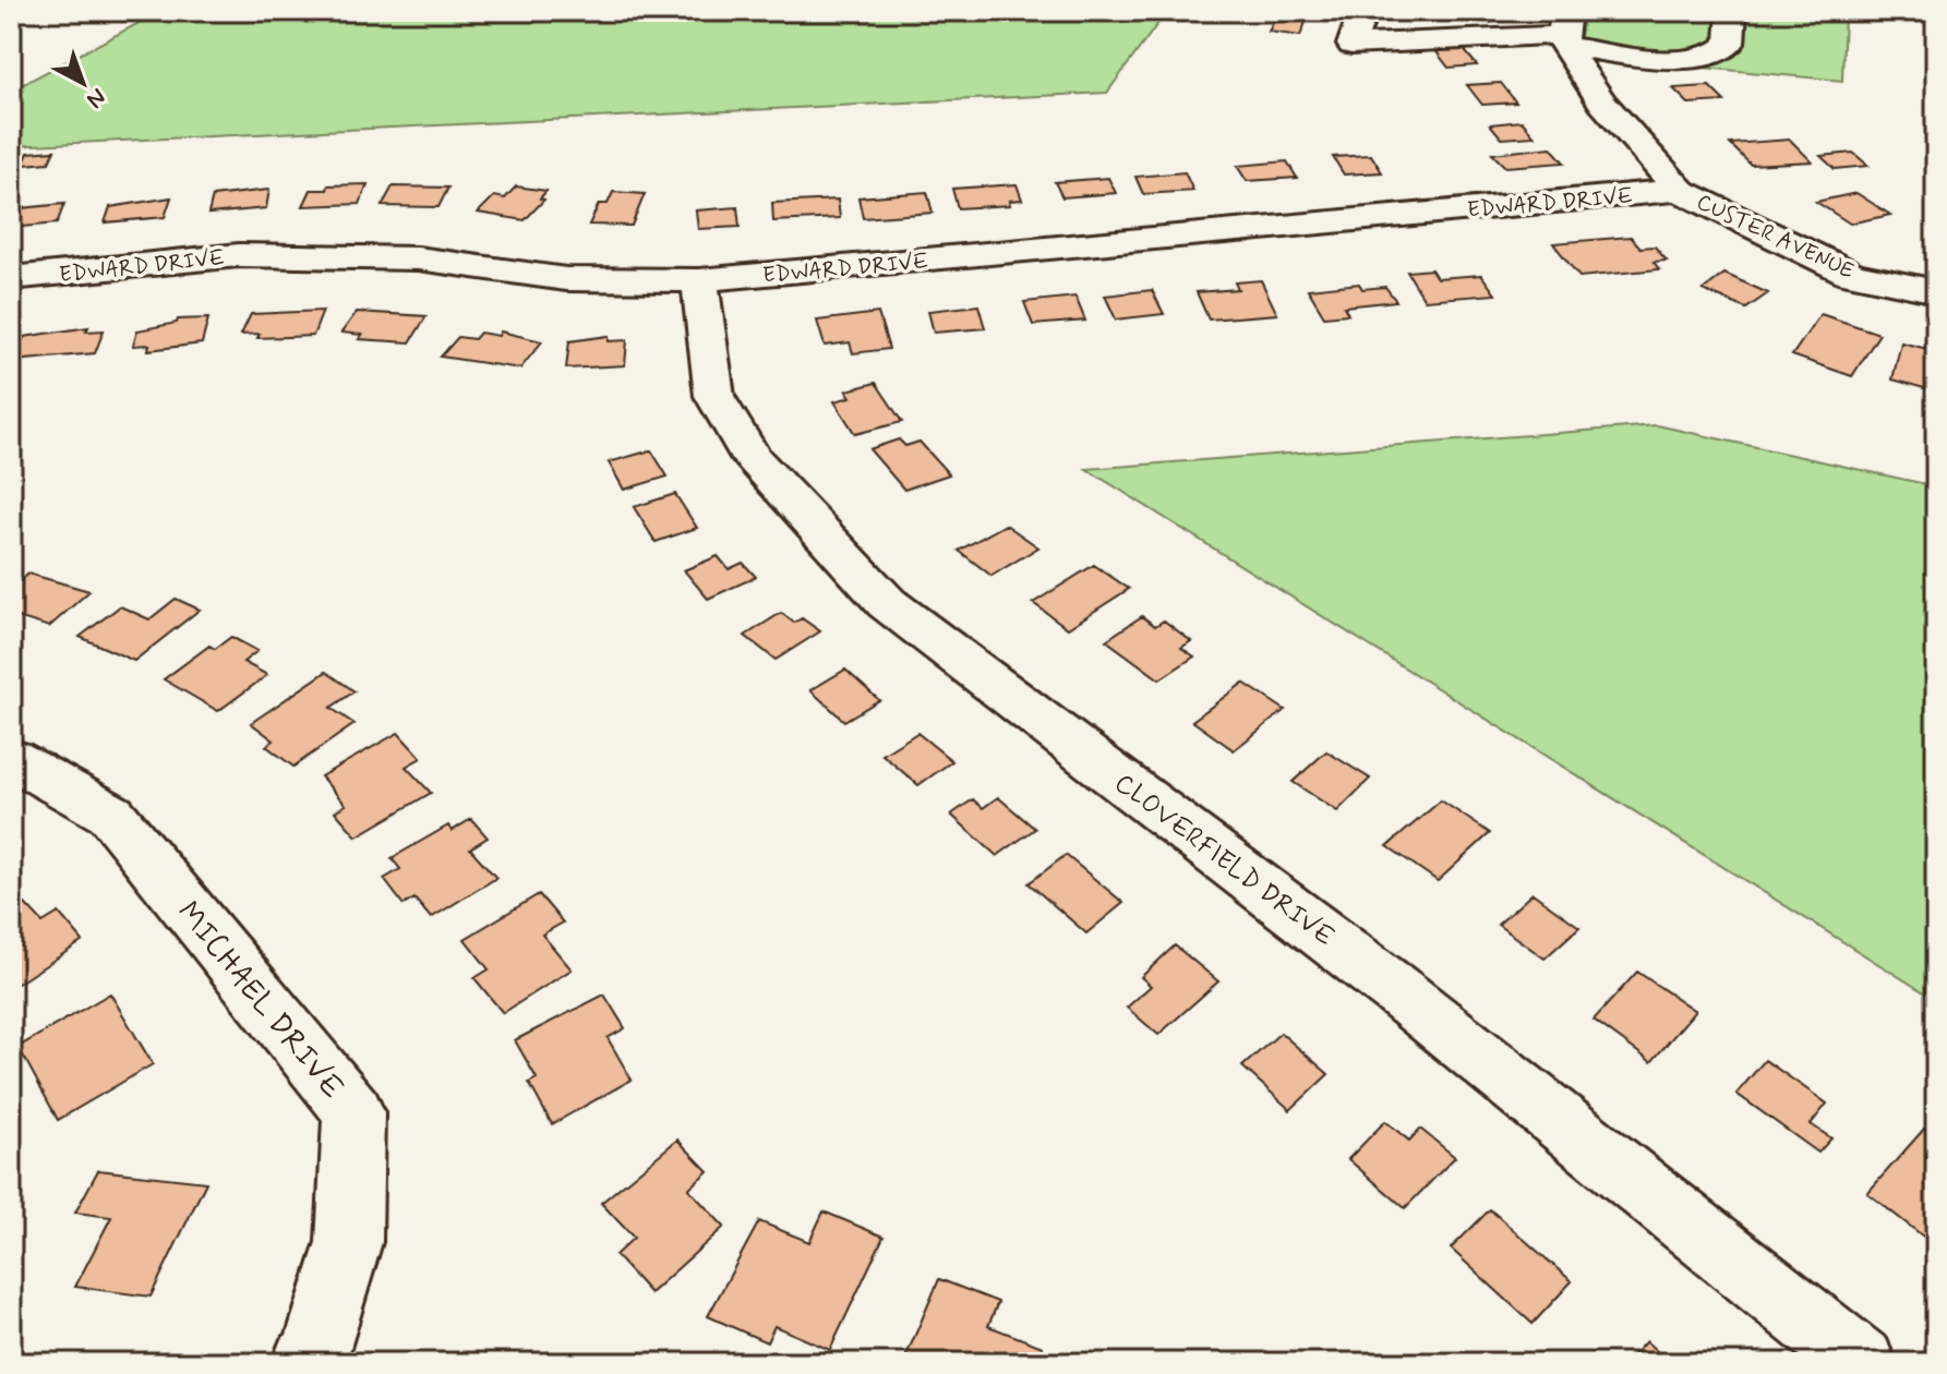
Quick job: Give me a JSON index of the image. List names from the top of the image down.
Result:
{
  "streets": {
    "street": [
      "EDWARD DRIVE",
      "CUSTER AVENUE",
      "CLOVERFIELD DRIVE",
      "MICHAEL DRIVE"
    ]
  },
  "crossings": [
    ["EDWARD DRIVE", "CUSTER AVENUE"],
    ["EDWARD DRIVE", "CLOVERFIELD DRIVE"]
  ],
  "north": "bottom right"
}
